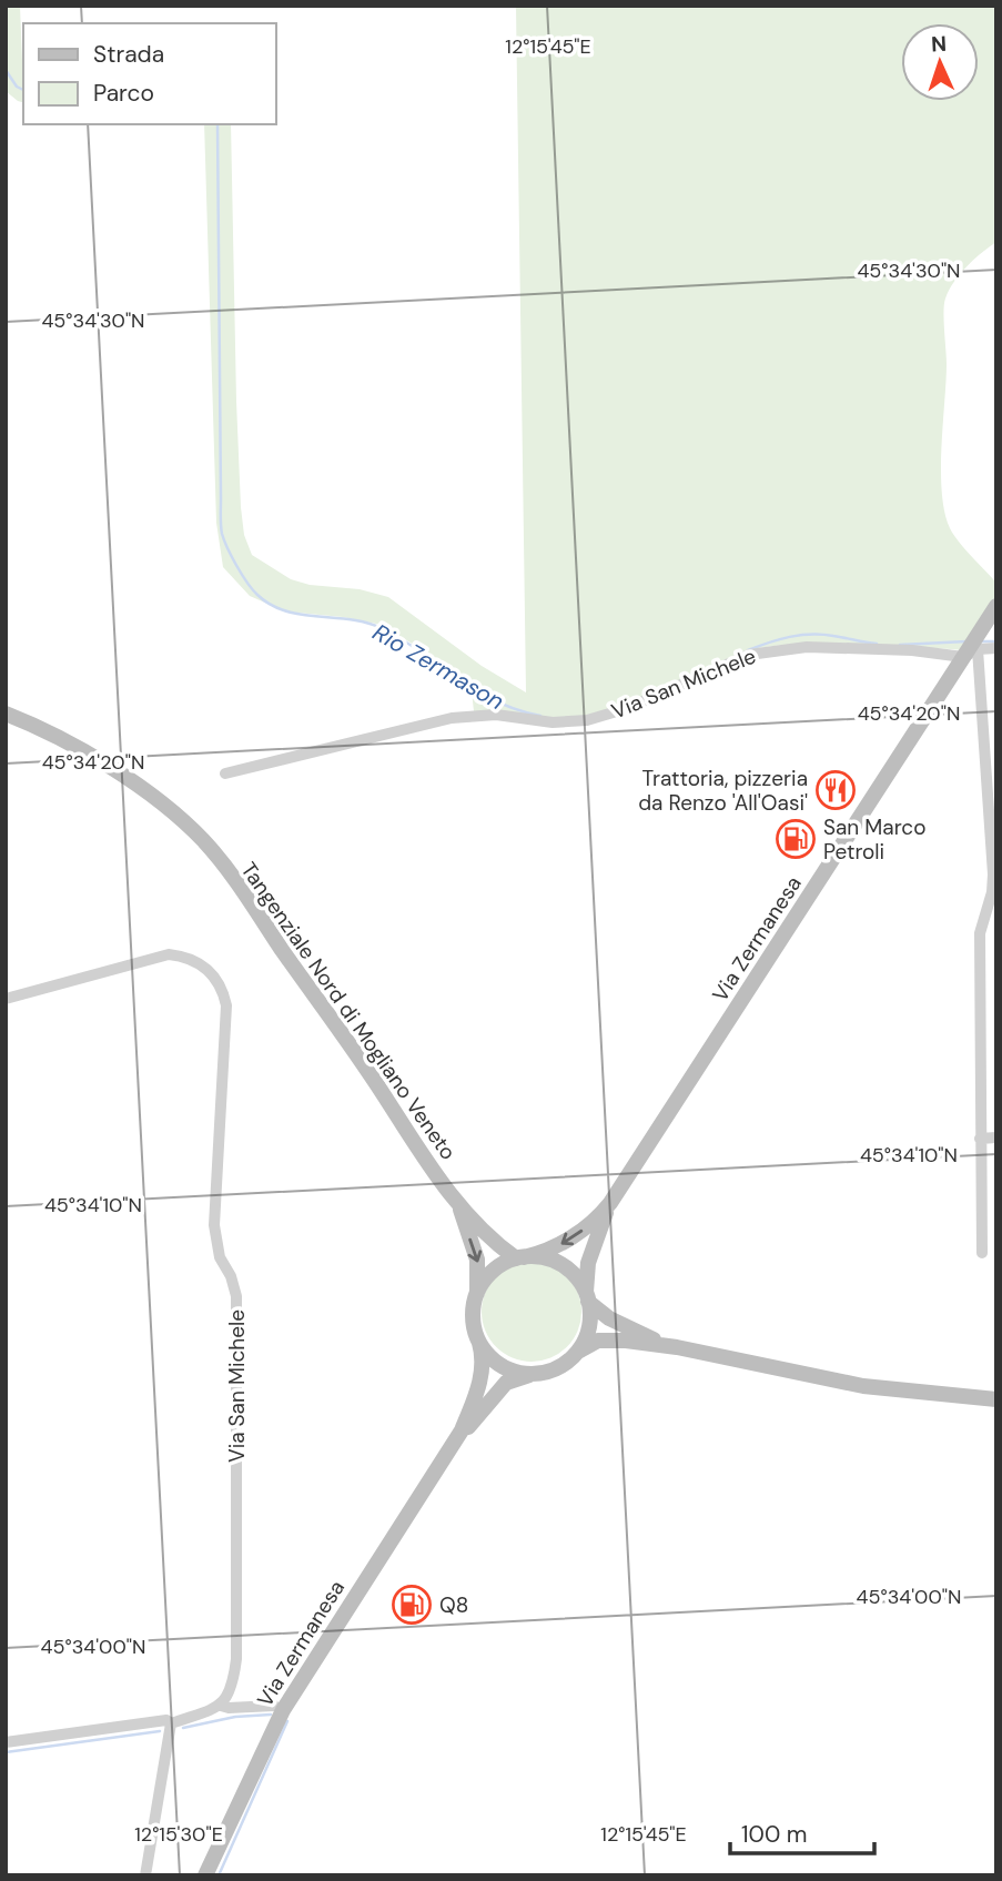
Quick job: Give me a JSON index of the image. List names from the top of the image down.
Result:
{
  "streets": {
    "main road": ["Via Zermanesa", "Tangenziale Nord di Mogliano Veneto"],
    "street": ["Via San Michele"]
  },
  "crossings": [
    ["Via San Michele", "Via Zermanesa"],
    ["Via Zermanesa", "Tangenziale Nord di Mogliano Veneto"]
  ],
  "water": ["Rio Zermason"],
  "places": {
    "restaurant": ["Trattoria, pizzeria da Renzo 'All'Oasi'"],
    "fuel station": ["San Marco Petroli", "Q8"]
  },
  "legend": ["Strada", "Parco"],
  "scale_bar": "100 m",
  "north": "top",
  "coordinates": [
    "12°15'45\"E",
    "45°34'30\"N",
    "45°34'20\"N",
    "45°34'10\"N",
    "45°34'00\"N",
    "12°15'30\"E"
  ]
}
